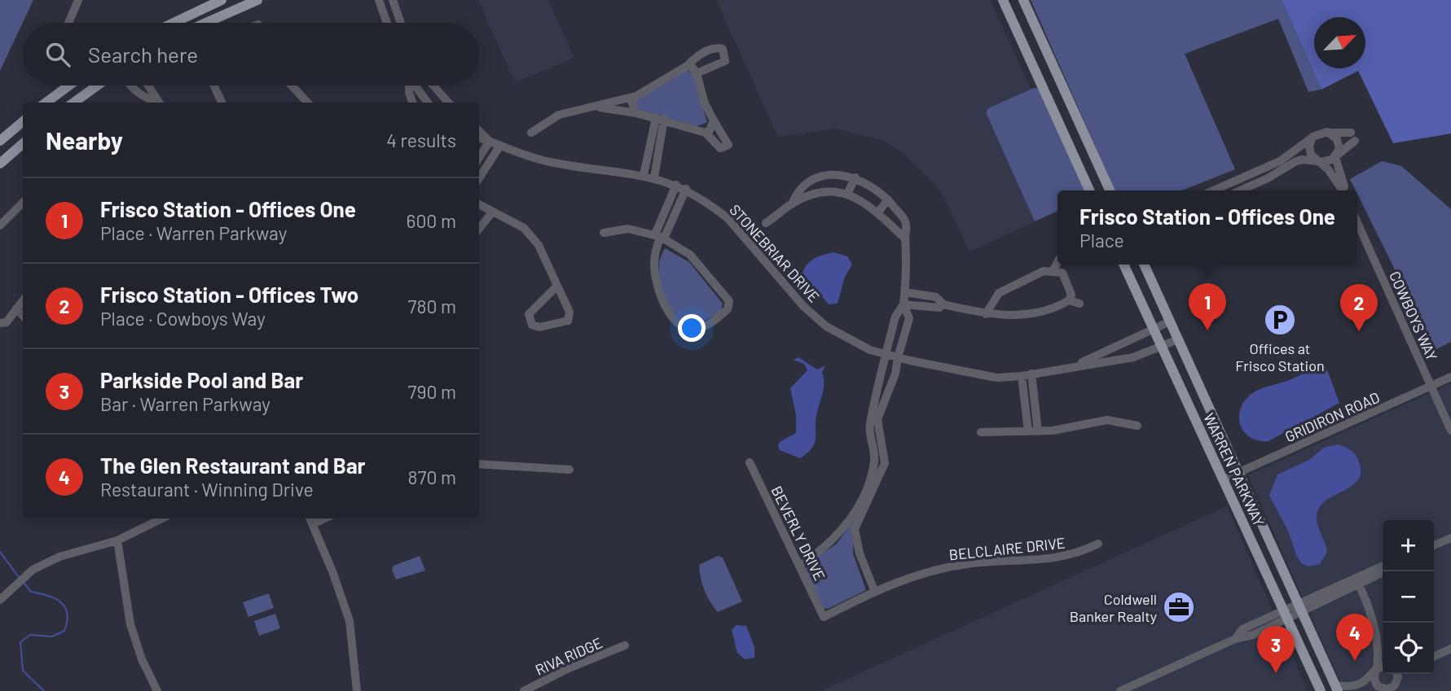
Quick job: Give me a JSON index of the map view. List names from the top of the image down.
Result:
{
  "streets": {
    "main road": ["WARREN PARKWAY"],
    "street": [
      "STONEBRIAR DRIVE",
      "COWBOYS WAY",
      "GRIDIRON ROAD",
      "BEVERLY DRIVE",
      "BELCLAIRE DRIVE",
      "RIVA RIDGE"
    ]
  },
  "crossings": [
    ["STONEBRIAR DRIVE", "WARREN PARKWAY"],
    ["COWBOYS WAY", "GRIDIRON ROAD"],
    ["GRIDIRON ROAD", "WARREN PARKWAY"],
    ["BEVERLY DRIVE", "BELCLAIRE DRIVE"]
  ],
  "places": {
    "parking": ["Offices at Frisco Station"],
    "office": ["Coldwell Banker Realty"]
  },
  "north": "top right",
  "page": {
    "search": "Search here",
    "heading": ["Nearby", "4 results"],
    "list": [
      {
        "mark": "1",
        "name": "Frisco Station - Offices One",
        "note": "Place · Warren Parkway",
        "value": "600 m"
      },
      {
        "mark": "2",
        "name": "Frisco Station - Offices Two",
        "note": "Place · Cowboys Way",
        "value": "780 m"
      },
      {
        "mark": "3",
        "name": "Parkside Pool and Bar",
        "note": "Bar · Warren Parkway",
        "value": "790 m"
      },
      {
        "mark": "4",
        "name": "The Glen Restaurant and Bar",
        "note": "Restaurant · Winning Drive",
        "value": "870 m"
      }
    ],
    "popup": ["Frisco Station - Offices One", "Place"],
    "pins": [
      "1",
      "2",
      "4",
      "3"
    ],
    "map_buttons": ["+", "−"]
  }
}
